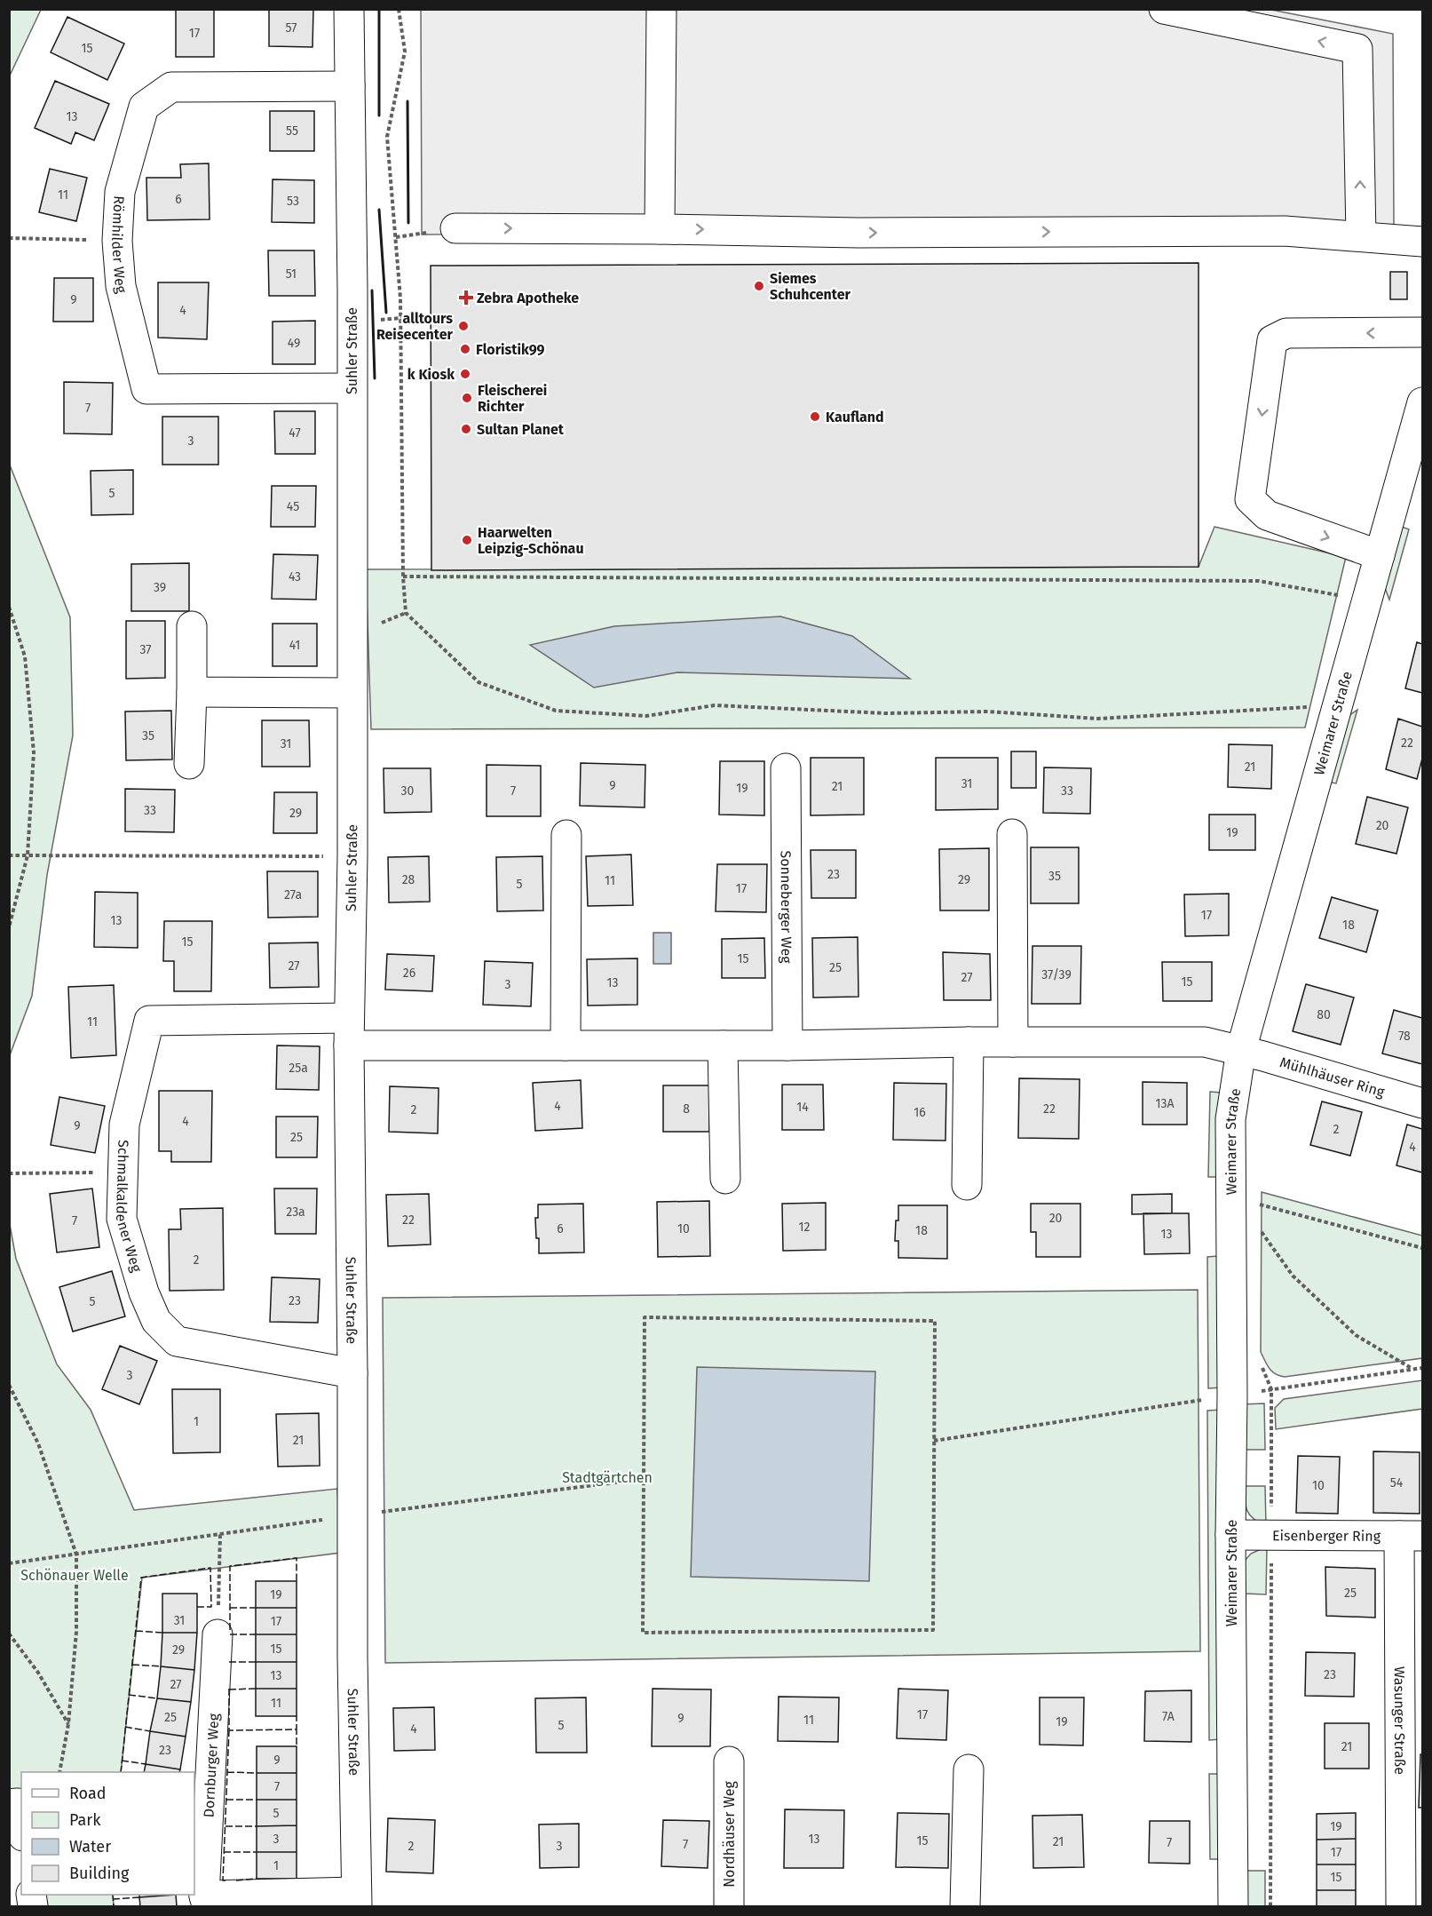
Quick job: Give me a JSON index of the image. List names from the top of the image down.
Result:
{
  "streets": {
    "street": [
      "Römhilder Weg",
      "Suhler Straße",
      "Weimarer Straße",
      "Sonneberger Weg",
      "Mühlhäuser Ring",
      "Schmalkaldener Weg",
      "Eisenberger Ring",
      "Wasunger Straße",
      "Dornburger Weg",
      "Nordhäuser Weg"
    ]
  },
  "crossings": [
    ["Römhilder Weg", "Suhler Straße"],
    ["Suhler Straße", "Schmalkaldener Weg"],
    ["Suhler Straße", "Dornburger Weg"],
    ["Weimarer Straße", "Mühlhäuser Ring"],
    ["Weimarer Straße", "Eisenberger Ring"],
    ["Eisenberger Ring", "Wasunger Straße"]
  ],
  "parks": ["Stadtgärtchen", "Schönauer Welle"],
  "places": {
    "other": [
      "Siemes Schuhcenter",
      "alltours Reisecenter",
      "Floristik99",
      "k Kiosk",
      "Fleischerei Richter",
      "Kaufland",
      "Sultan Planet",
      "Haarwelten Leipzig-Schönau"
    ],
    "health": ["Zebra Apotheke"]
  },
  "house_numbers": [
    "57",
    "17",
    "15",
    "13",
    "55",
    "11",
    "6",
    "53",
    "51",
    "9",
    "4",
    "49",
    "7",
    "47",
    "3",
    "5",
    "45",
    "43",
    "39",
    "41",
    "37",
    "35",
    "22",
    "31",
    "21",
    "31",
    "9",
    "21",
    "19",
    "30",
    "7",
    "33",
    "33",
    "29",
    "20",
    "19",
    "23",
    "35",
    "28",
    "29",
    "11",
    "5",
    "17",
    "27a",
    "17",
    "13",
    "18",
    "15",
    "15",
    "27",
    "25",
    "26",
    "37/39",
    "27",
    "15",
    "13",
    "3",
    "80",
    "11",
    "78",
    "25a",
    "13A",
    "4",
    "14",
    "8",
    "22",
    "2",
    "16",
    "4",
    "9",
    "2",
    "25",
    "4",
    "23a",
    "20",
    "22",
    "7",
    "12",
    "6",
    "10",
    "18",
    "13",
    "2",
    "23",
    "5",
    "3",
    "1",
    "21",
    "54",
    "10",
    "25",
    "19",
    "31",
    "17",
    "15",
    "29",
    "23",
    "13",
    "27",
    "11",
    "17",
    "7A",
    "25",
    "9",
    "11",
    "19",
    "5",
    "4",
    "21",
    "23",
    "9",
    "7",
    "5",
    "19",
    "3",
    "13",
    "15",
    "21",
    "7",
    "7",
    "2",
    "3",
    "17",
    "1",
    "15"
  ],
  "legend": [
    "Road",
    "Park",
    "Water",
    "Building"
  ]
}
